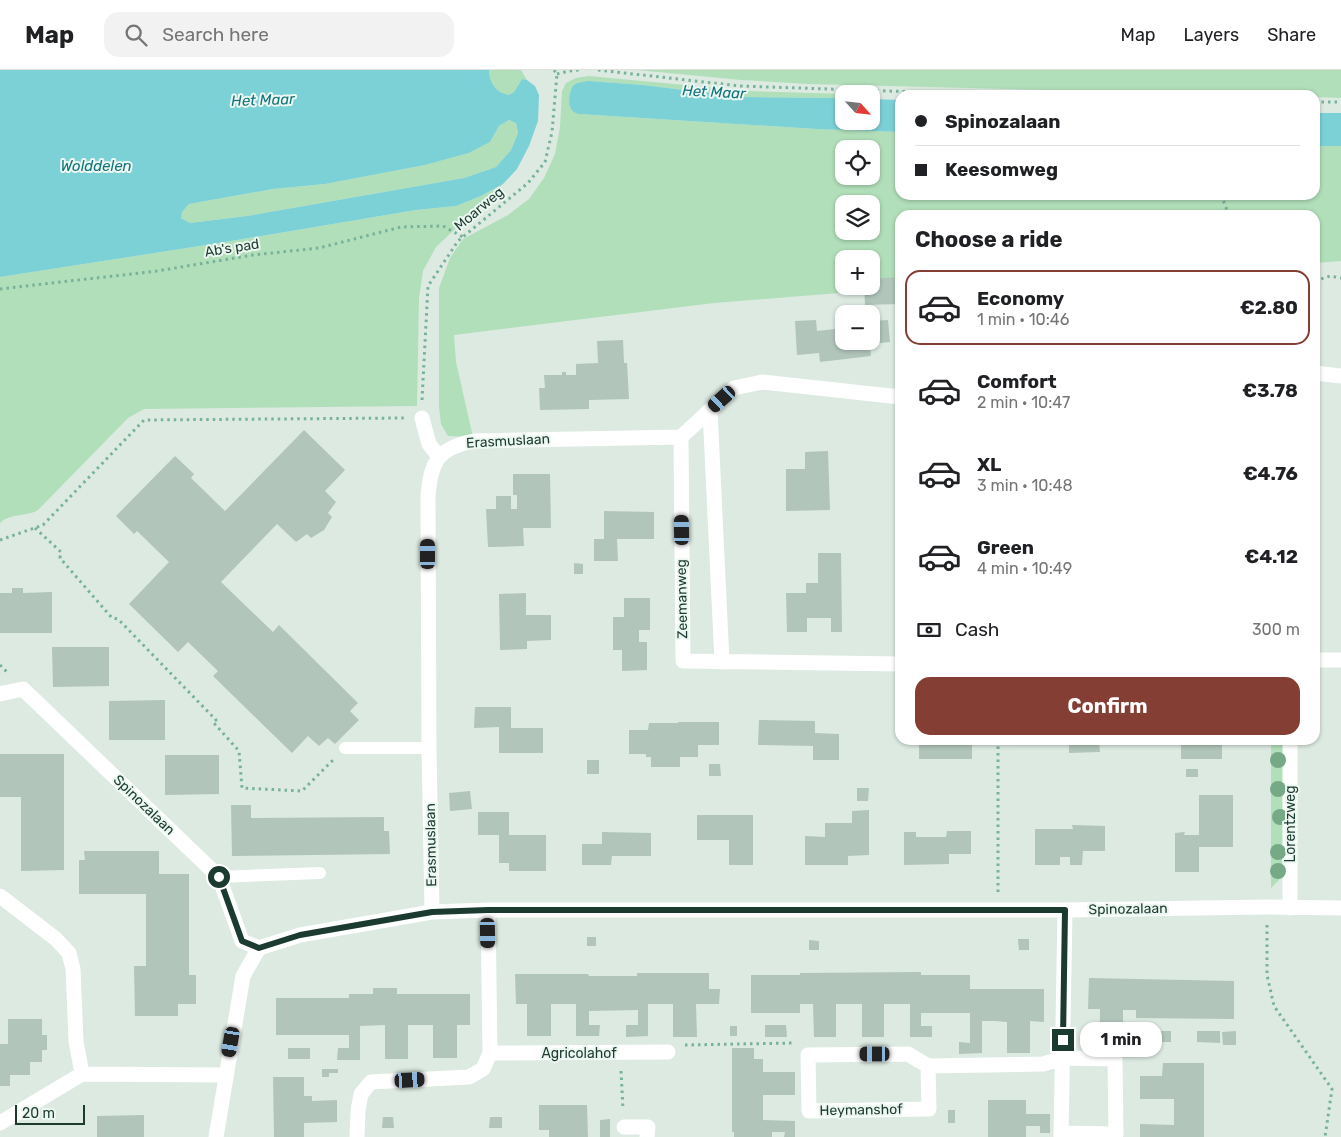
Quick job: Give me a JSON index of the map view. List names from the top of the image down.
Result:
{
  "streets": {
    "street": [
      "Erasmuslaan",
      "Zeemanweg",
      "Spinozalaan",
      "Lorentzweg",
      "Agricolahof",
      "Heymanshof"
    ],
    "path": ["Moarweg", "Ab's pad"]
  },
  "crossings": [
    ["Moarweg", "Ab's pad"],
    ["Erasmuslaan", "Zeemanweg"],
    ["Erasmuslaan", "Spinozalaan"],
    ["Spinozalaan", "Lorentzweg"]
  ],
  "water": ["Het Maar", "Wolddelen"],
  "scale_bar": "20 m",
  "north": "bottom right",
  "page": {
    "header": "Map",
    "search": "Search here",
    "nav": ["Map", "Layers", "Share"],
    "map_buttons": ["+", "−"],
    "banner": ["Spinozalaan", "Keesomweg"],
    "heading": "Choose a ride",
    "list": [
      {
        "name": "Economy",
        "note": "1 min · 10:46",
        "value": "€2.80"
      },
      {
        "name": "Comfort",
        "note": "2 min · 10:47",
        "value": "€3.78"
      },
      {
        "name": "XL",
        "note": "3 min · 10:48",
        "value": "€4.76"
      },
      {
        "name": "Green",
        "note": "4 min · 10:49",
        "value": "€4.12"
      }
    ],
    "pay": ["Cash", "300 m"],
    "buttons": "Confirm",
    "bubble": "1 min",
    "scale": "20 m"
  }
}
